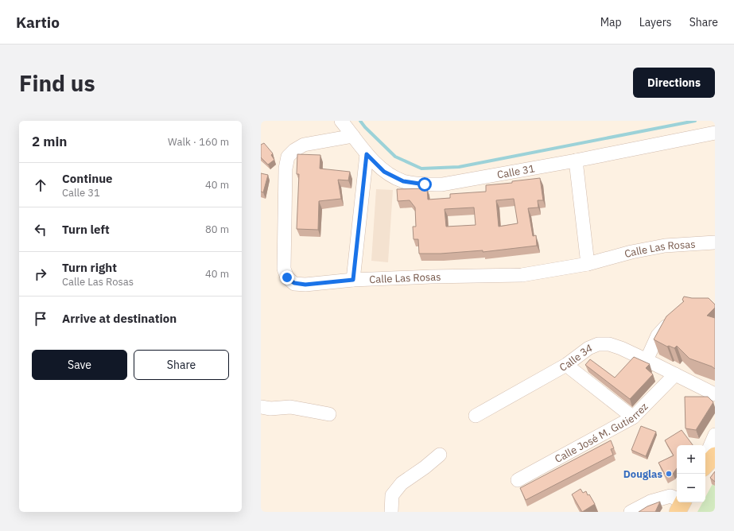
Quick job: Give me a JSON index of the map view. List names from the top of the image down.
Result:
{
  "streets": {
    "street": [
      "Calle 31",
      "Calle Las Rosas",
      "Calle 34",
      "Calle José M. Gutierrez"
    ]
  },
  "crossings": [
    ["Calle 31", "Calle Las Rosas"],
    ["Calle 34", "Calle José M. Gutierrez"]
  ],
  "places": ["Douglas"],
  "page": {
    "header": "Kartio",
    "nav": ["Map", "Layers", "Share"],
    "buttons": [
      "Directions",
      ["Save", "Share"]
    ],
    "title": "Find us",
    "heading": ["2 min", "Walk · 160 m"],
    "list": [
      ["Continue", "Calle 31", "40 m"],
      ["Turn left", "80 m"],
      ["Turn right", "Calle Las Rosas", "40 m"],
      "Arrive at destination"
    ],
    "map_buttons": ["+", "−"]
  }
}
